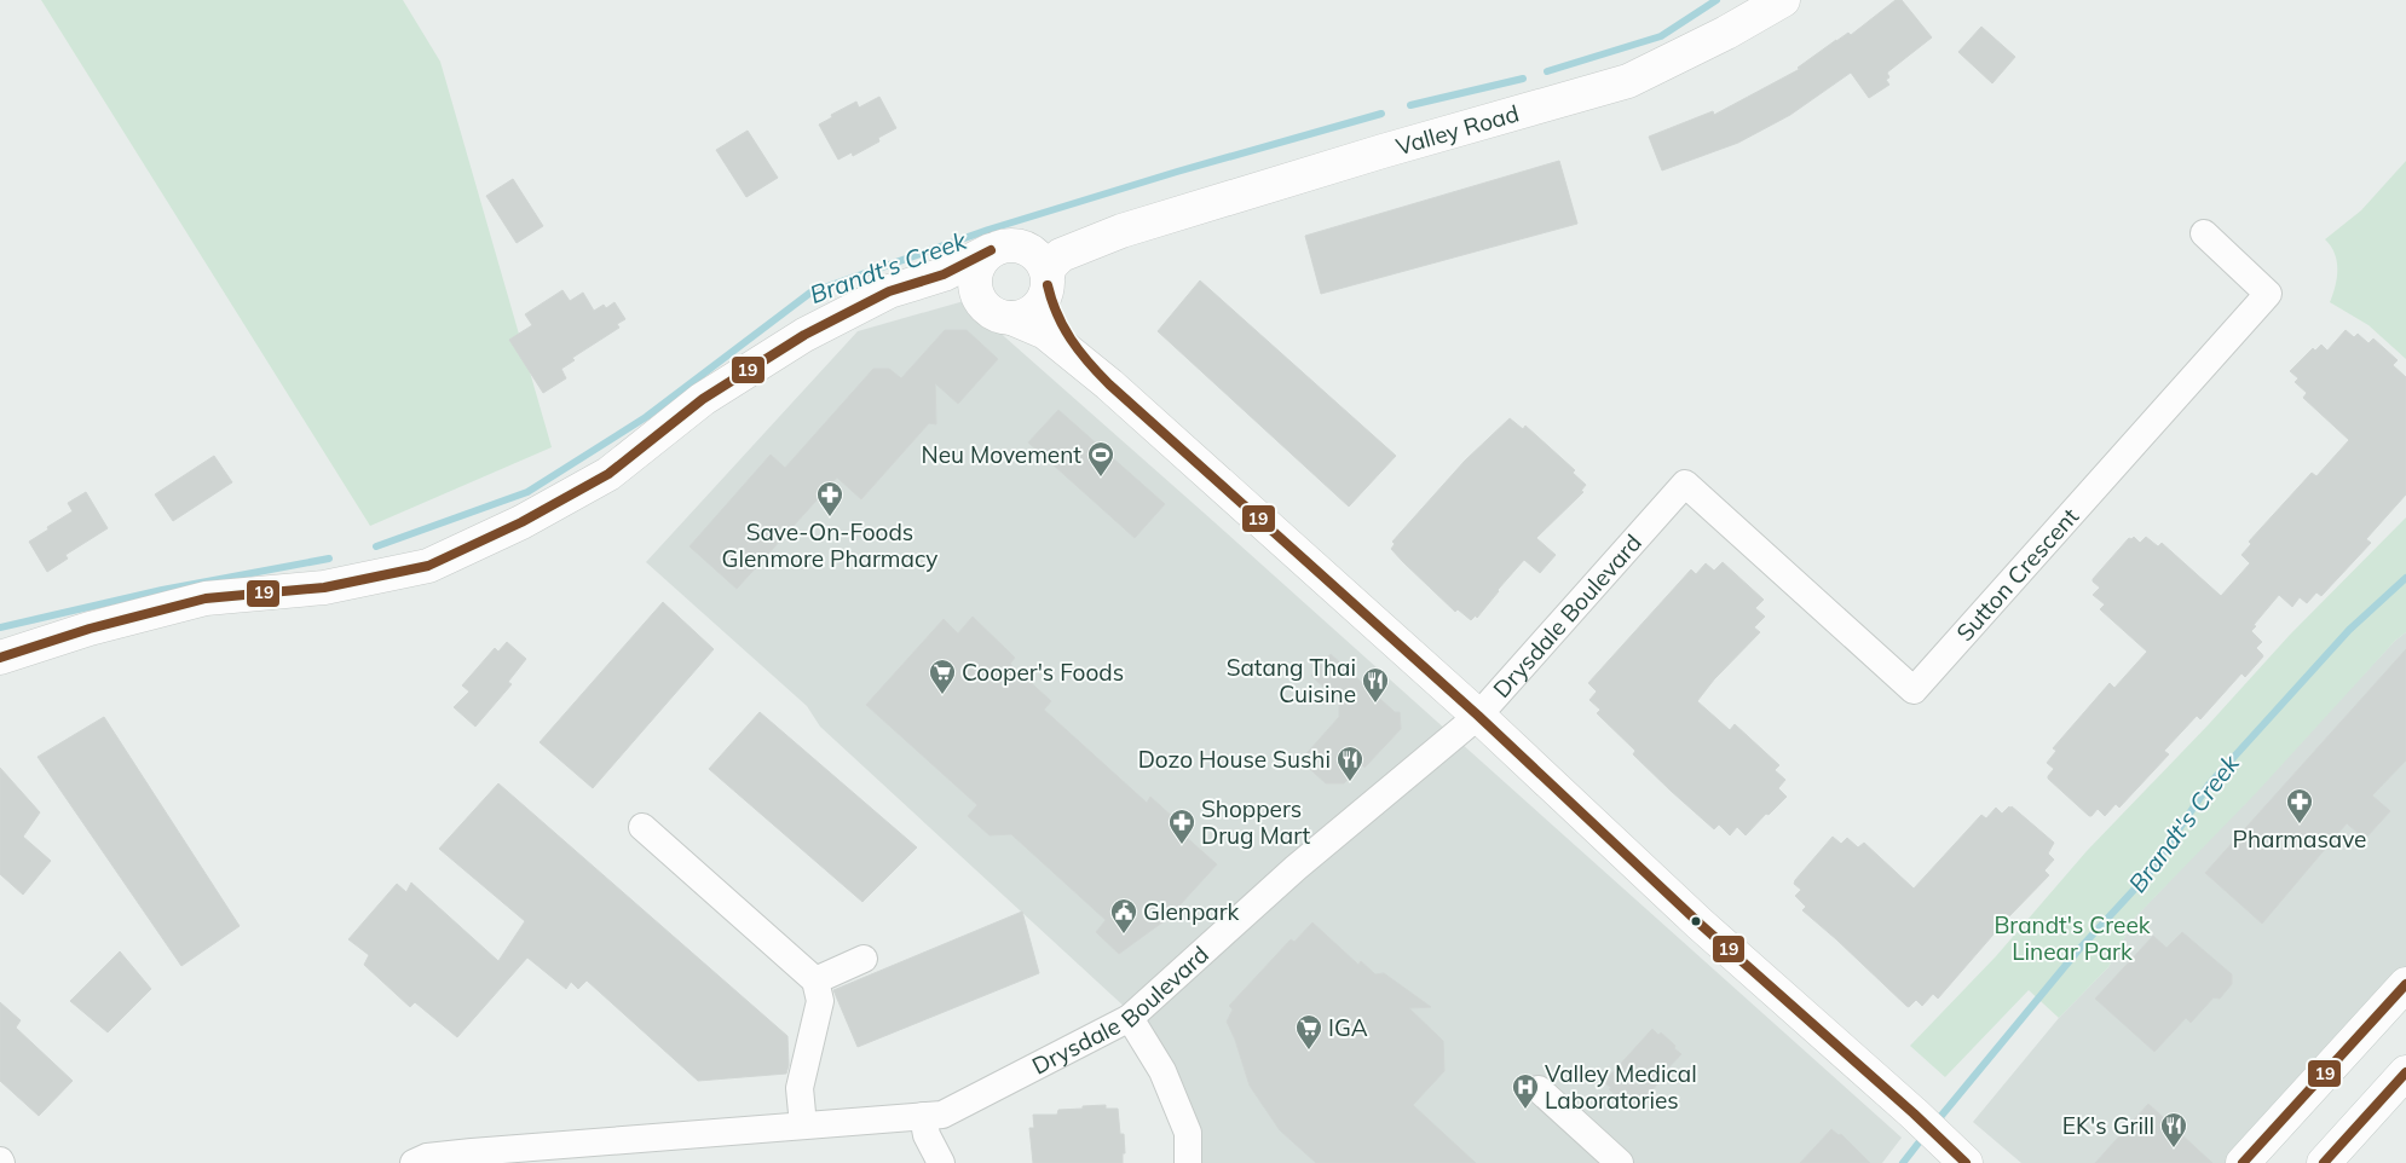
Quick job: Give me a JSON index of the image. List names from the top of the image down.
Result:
{
  "streets": {
    "street": ["Valley Road", "Sutton Crescent", "Drysdale Boulevard"]
  },
  "crossings": [
    ["Sutton Crescent", "Drysdale Boulevard"]
  ],
  "water": ["Brandt's Creek"],
  "parks": ["Brandt's Creek Linear Park"],
  "places": {
    "sports": ["Neu Movement"],
    "pharmacy": ["Save-On-Foods Glenmore Pharmacy", "Pharmasave", "Shoppers Drug Mart"],
    "supermarket": ["Cooper's Foods", "IGA"],
    "restaurant": ["Satang Thai Cuisine", "Dozo House Sushi", "EK's Grill"],
    "public building": ["Glenpark"],
    "hospital": ["Valley Medical Laboratories"]
  },
  "lines": ["transit line 19"]
}
